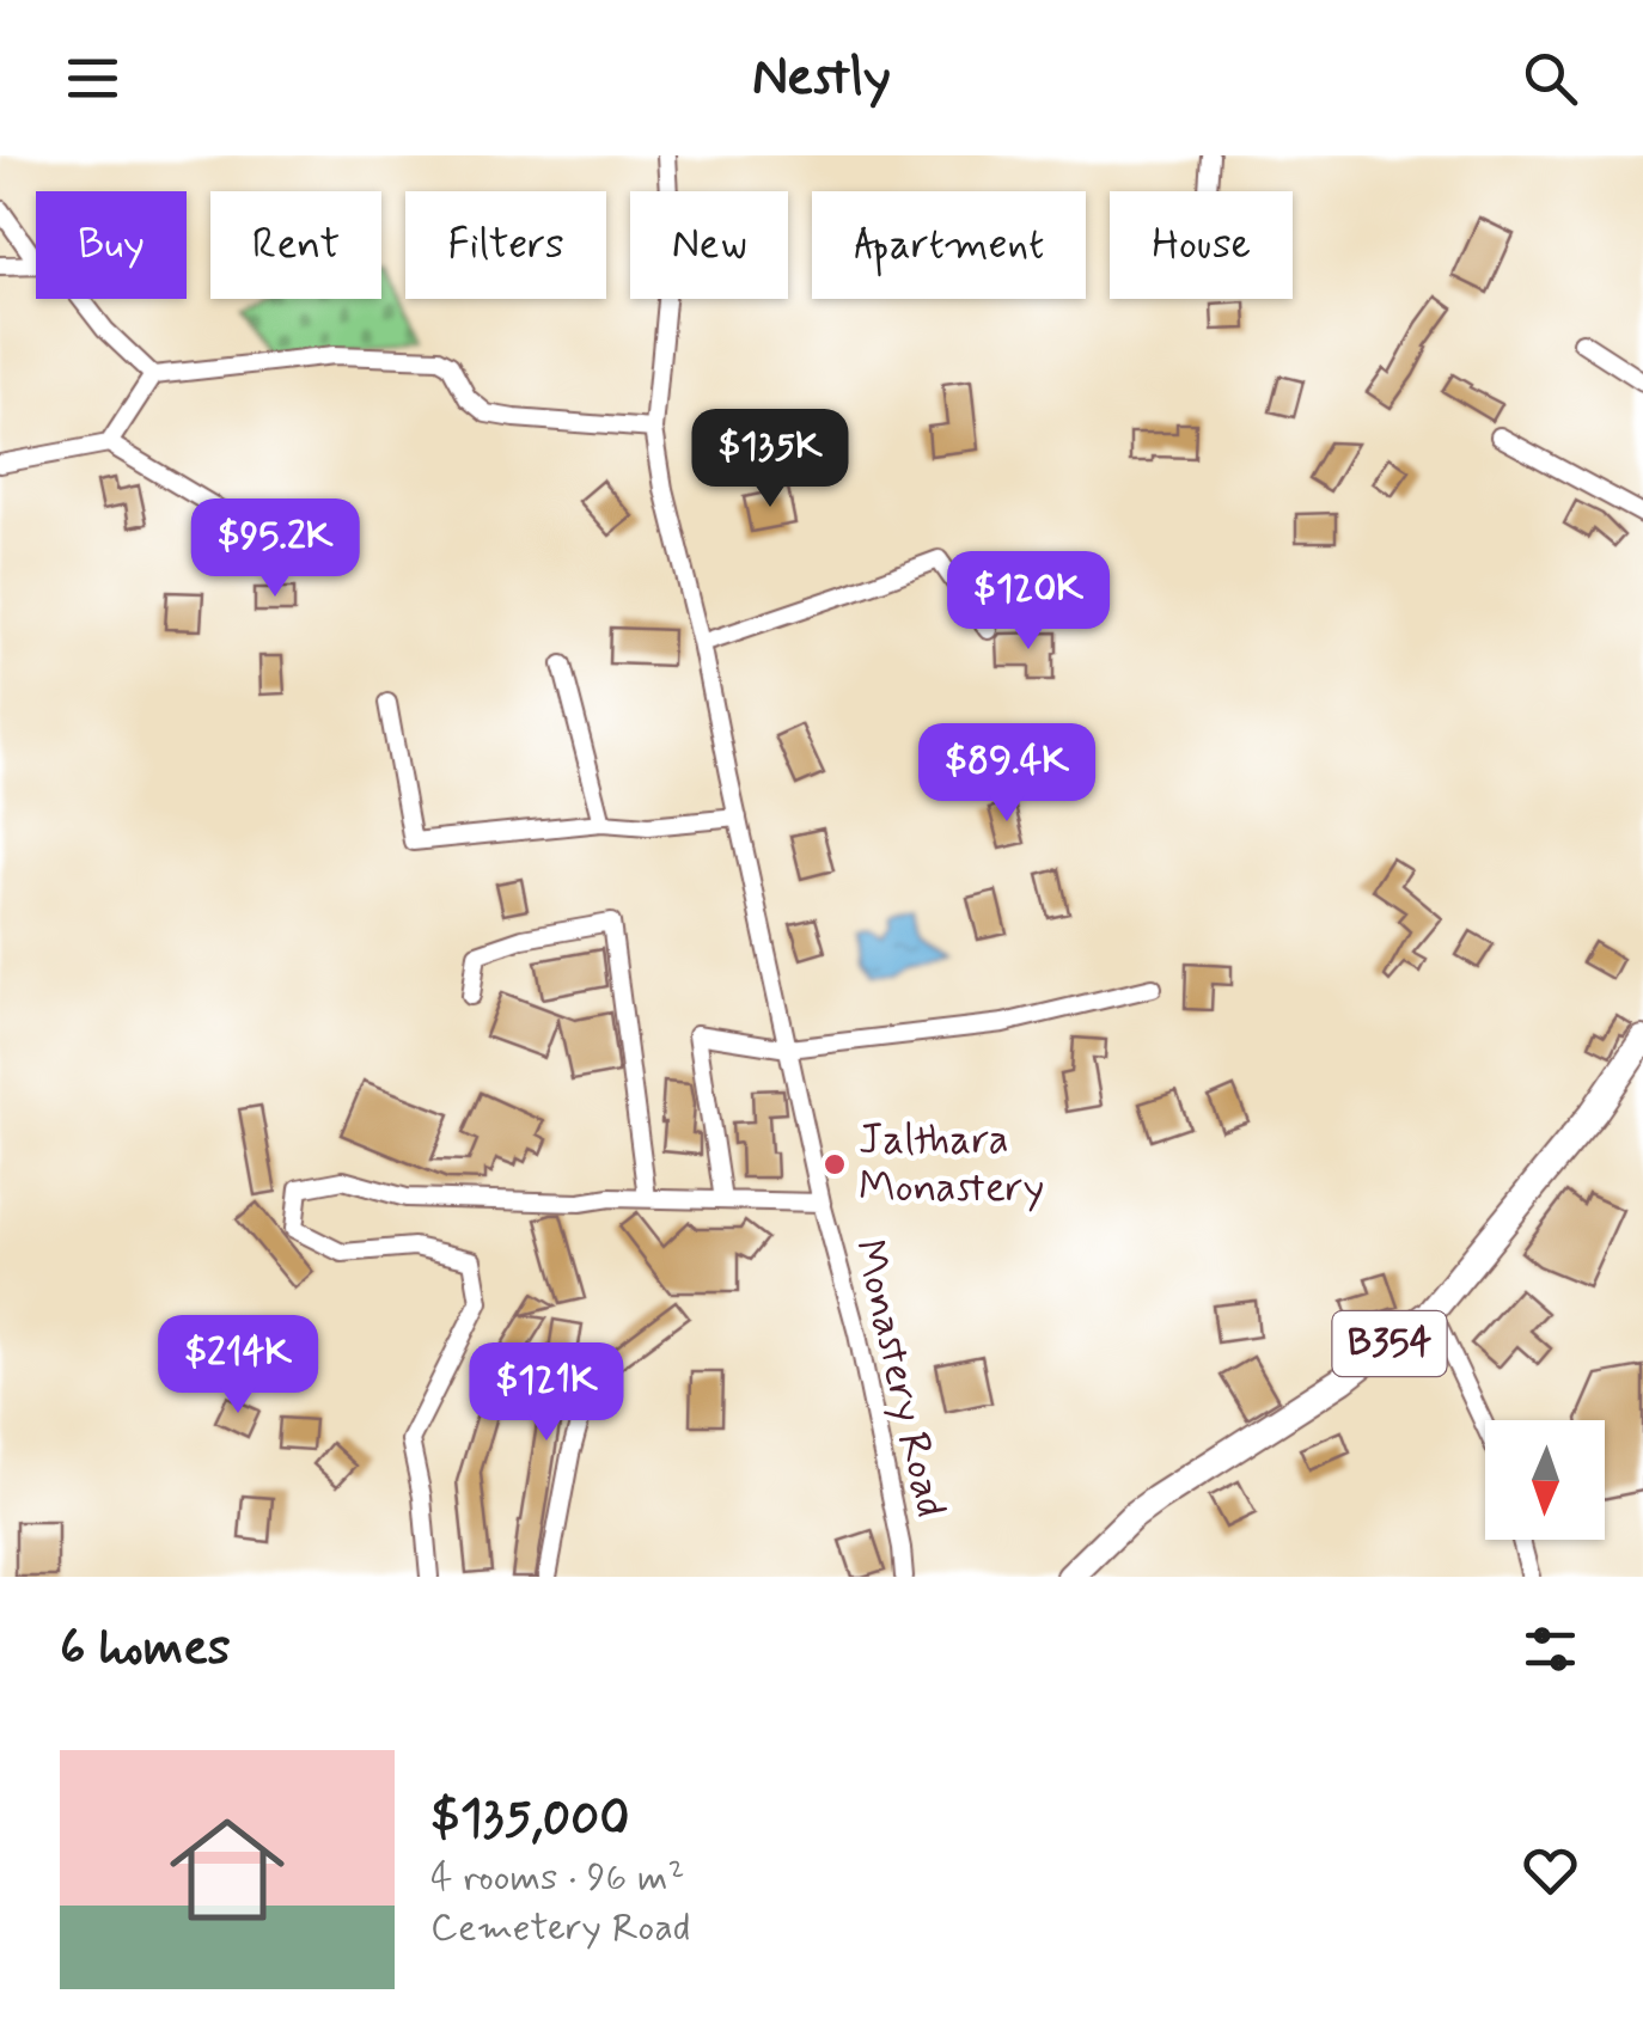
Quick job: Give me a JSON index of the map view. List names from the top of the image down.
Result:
{
  "streets": {
    "main road": ["B354"],
    "street": ["Monastery Road"]
  },
  "places": ["Jalthara Monastery"],
  "north": "bottom",
  "page": {
    "header": "Nestly",
    "chip": [
      "Buy",
      "Rent",
      "Filters",
      "New",
      "Apartment",
      "House"
    ],
    "price": [
      "$135K",
      "$95.2K",
      "$120K",
      "$89.4K",
      "$214K",
      "$121K"
    ],
    "heading": "6 homes",
    "list": [
      {
        "name": "$135,000",
        "note": "4 rooms · 96 m² · Cemetery Road"
      }
    ]
  }
}
